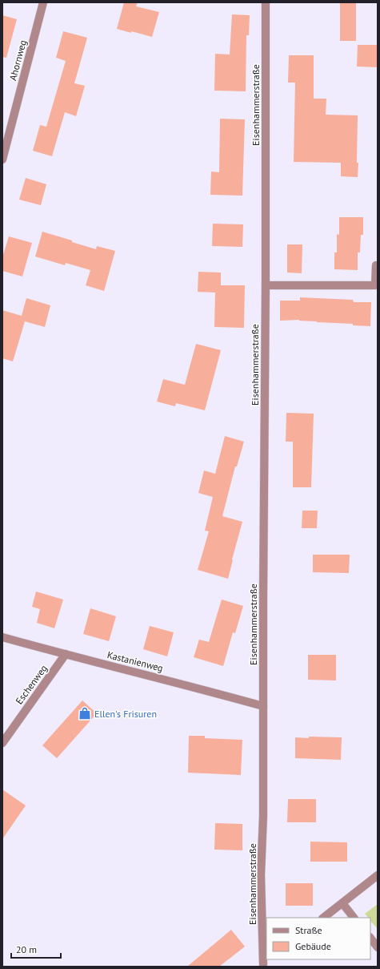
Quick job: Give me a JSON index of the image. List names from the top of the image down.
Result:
{
  "streets": {
    "street": [
      "Ahornweg",
      "Eisenhammerstraße",
      "Kastanienweg",
      "Eschenweg"
    ]
  },
  "crossings": [
    ["Eisenhammerstraße", "Kastanienweg"],
    ["Kastanienweg", "Eschenweg"]
  ],
  "places": {
    "shop": ["Ellen's Frisuren"]
  },
  "legend": ["Straße", "Gebäude"],
  "scale_bar": "20 m"
}
